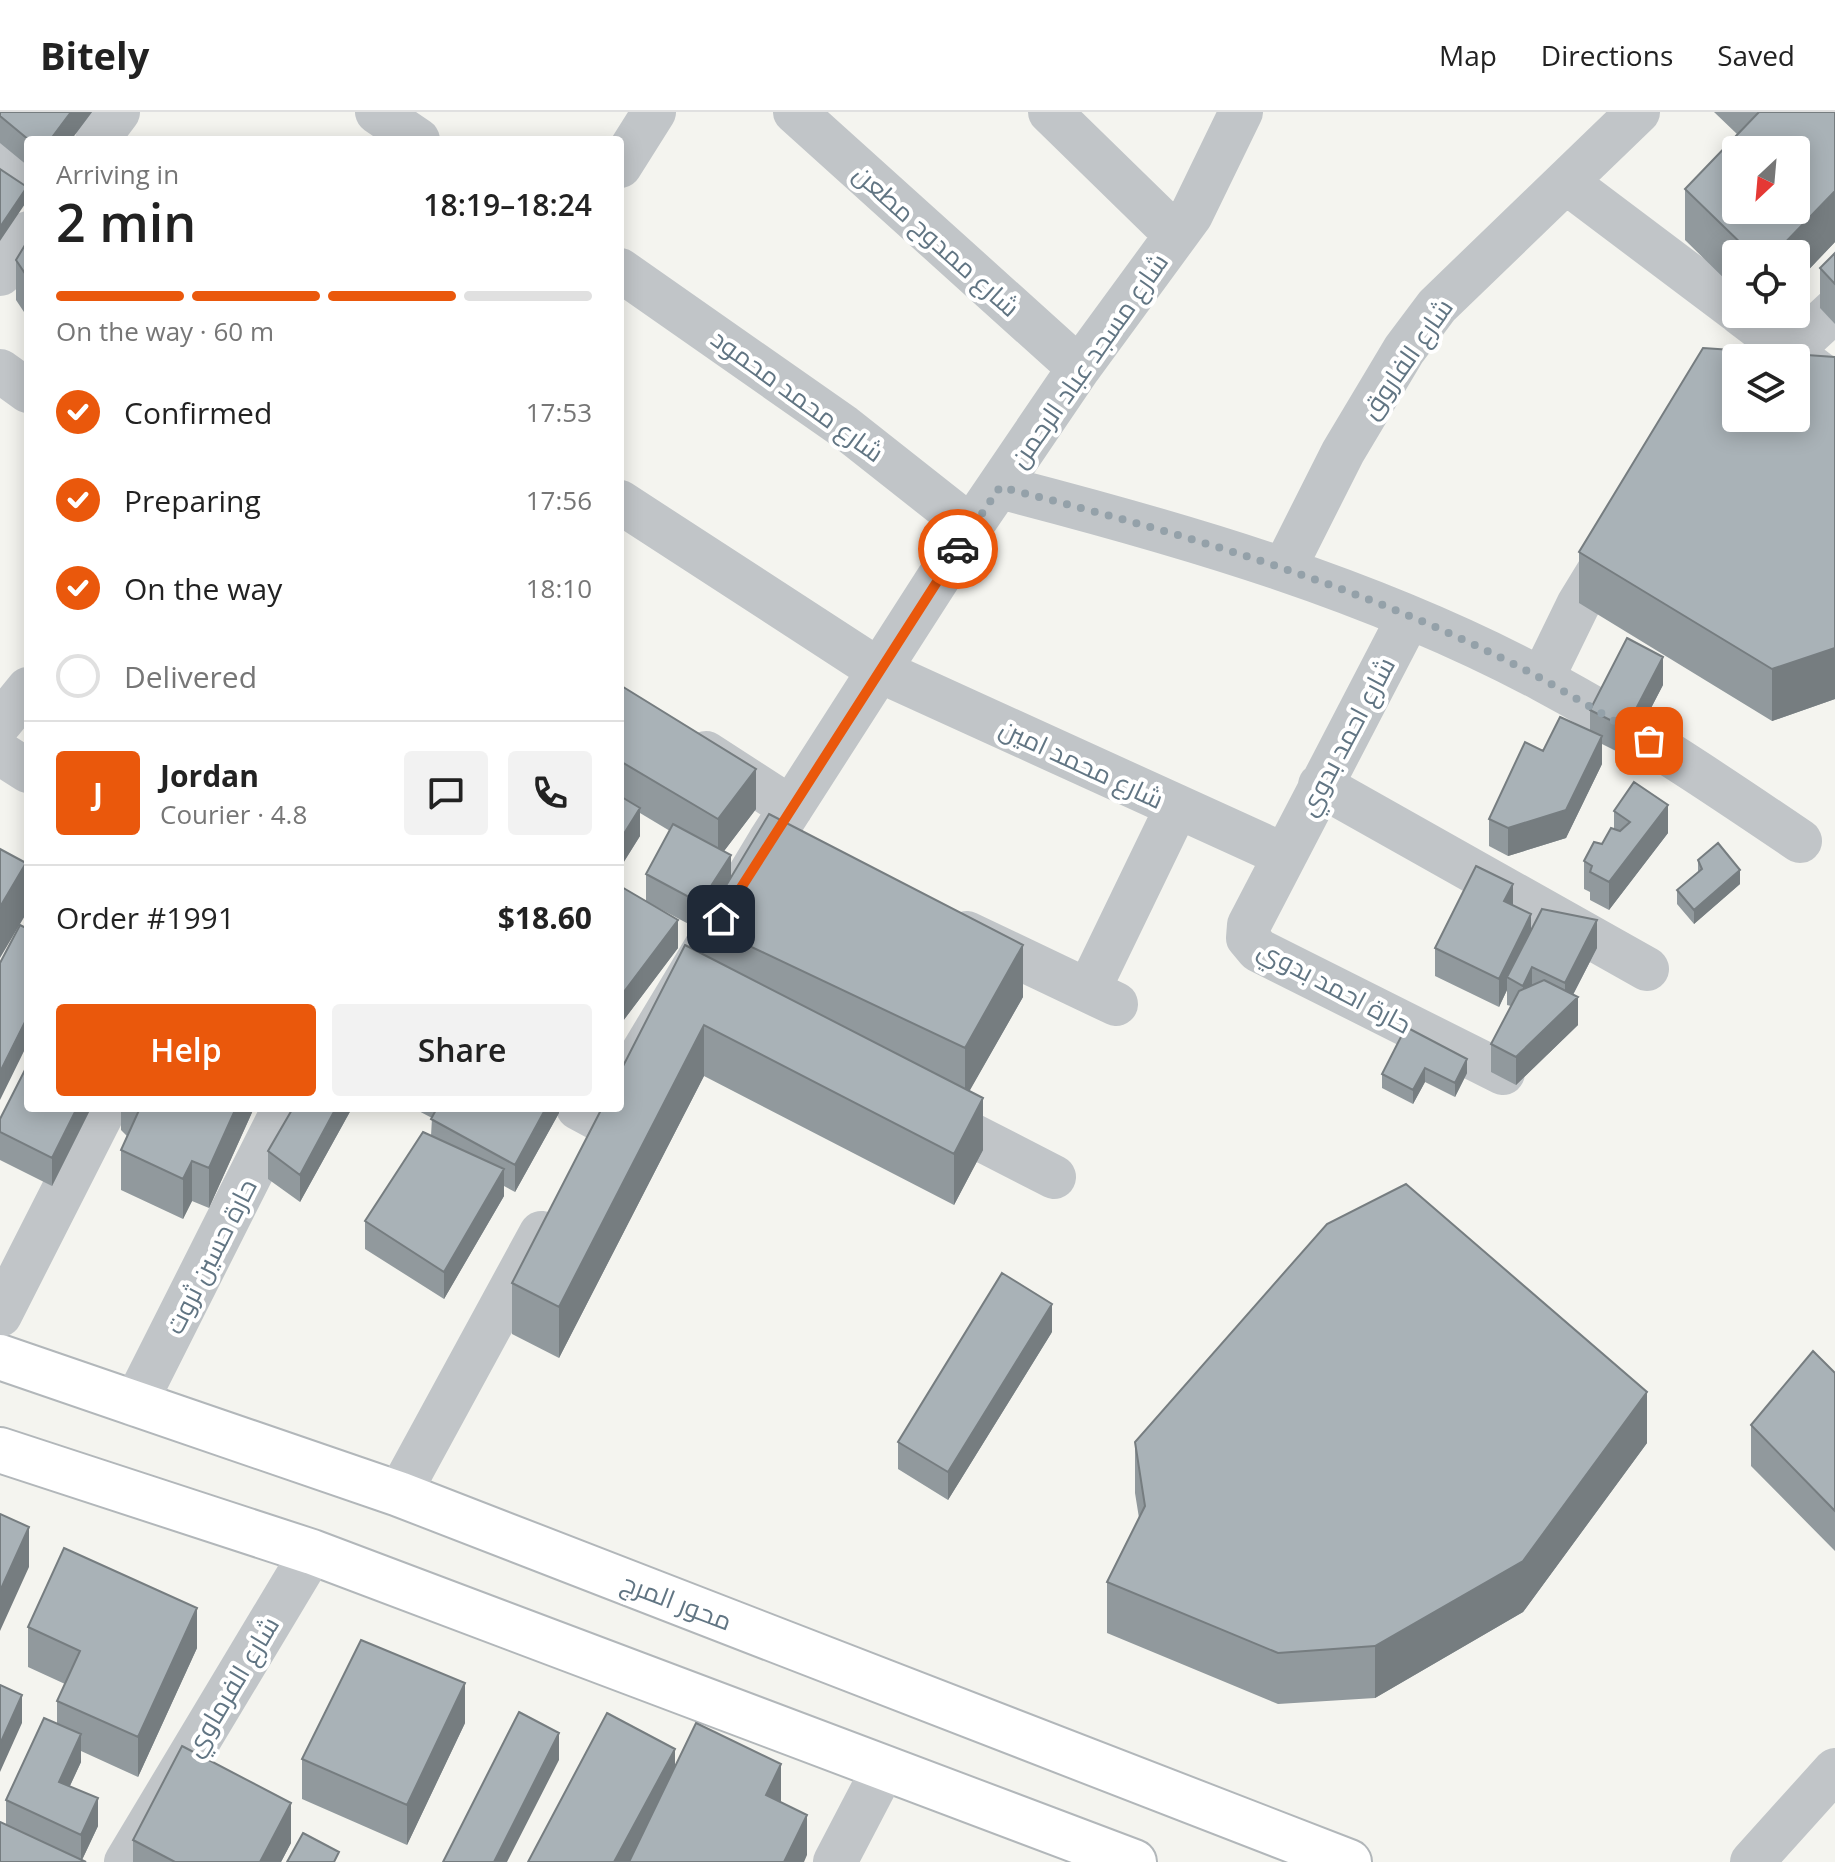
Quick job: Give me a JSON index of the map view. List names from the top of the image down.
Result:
{
  "streets": {
    "main road": ["محور المرج"],
    "street": [
      "شارع ممدوح مطعن",
      "شارع الفاروق",
      "شارع مسجد عباد الرحمن",
      "شارع محمد محمود",
      "شارع احمد بدوي",
      "شارع محمد امين",
      "حارة احمد بدوي",
      "حارة حسين ثروت",
      "شارع الفرماوي"
    ]
  },
  "crossings": [
    ["شارع ممدوح مطعن", "شارع مسجد عباد الرحمن"],
    ["شارع مسجد عباد الرحمن", "شارع محمد محمود"],
    ["شارع مسجد عباد الرحمن", "شارع محمد امين"],
    ["شارع احمد بدوي", "شارع محمد امين"],
    ["شارع احمد بدوي", "حارة احمد بدوي"],
    ["شارع محمد امين", "حارة احمد بدوي"],
    ["حارة حسين ثروت", "محور المرج"]
  ],
  "north": "bottom left",
  "page": {
    "header": "Bitely",
    "nav": ["Map", "Directions", "Saved"],
    "heading": ["2 min", "Arriving in", "18:19–18:24"],
    "panel": [
      "Jordan",
      "Courier · 4.8",
      "Order #1991",
      "$18.60"
    ],
    "bar": "On the way · 60 m",
    "list": [
      ["Confirmed", "17:53"],
      ["Preparing", "17:56"],
      ["On the way", "18:10"],
      "Delivered"
    ],
    "round": "J",
    "buttons": ["Help", "Share"]
  }
}
